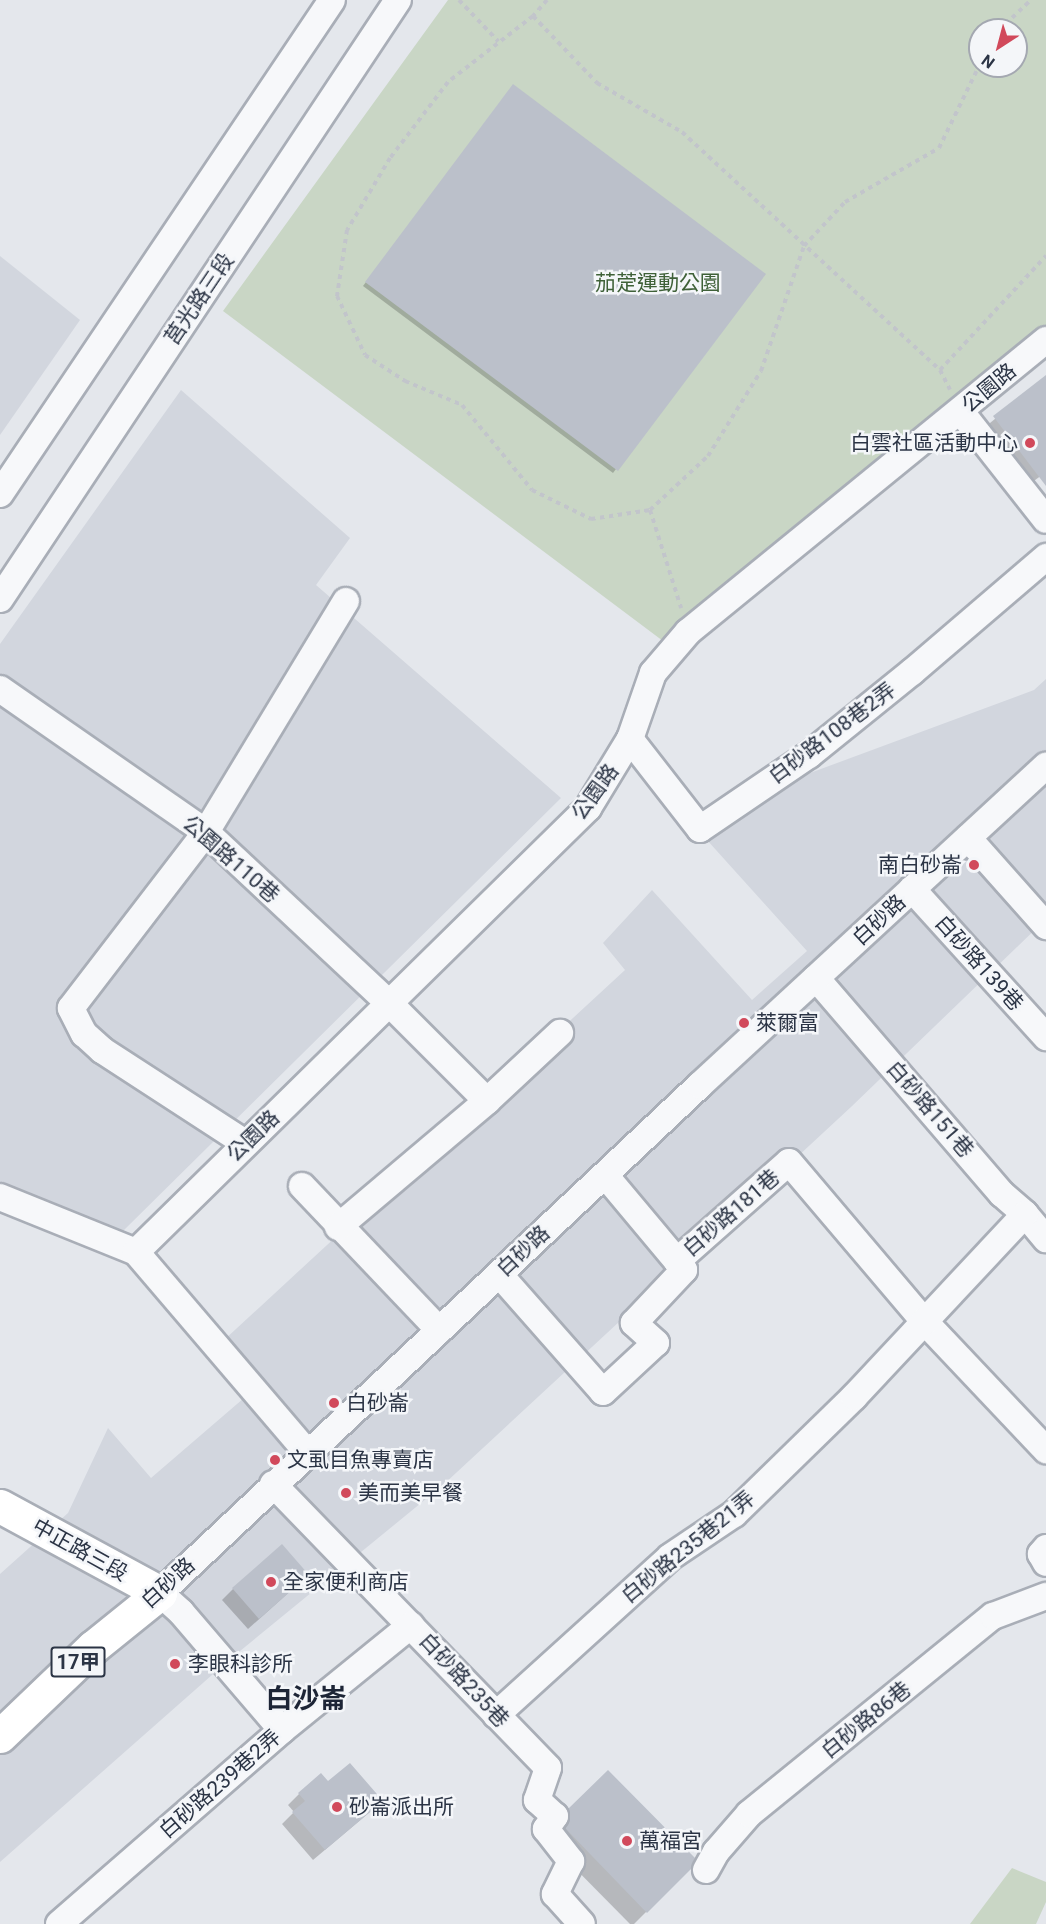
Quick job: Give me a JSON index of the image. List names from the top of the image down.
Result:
{
  "streets": {
    "main road": ["白砂路", "中正路三段", "17甲"],
    "street": [
      "莒光路三段",
      "公園路",
      "白砂路108巷2弄",
      "公園路110巷",
      "白砂路139巷",
      "白砂路151巷",
      "白砂路181巷",
      "白砂路235巷21弄",
      "白砂路235巷",
      "白砂路86巷",
      "白砂路239巷2弄"
    ]
  },
  "crossings": [
    ["公園路", "白砂路108巷2弄"],
    ["公園路", "公園路110巷"],
    ["白砂路", "白砂路139巷"],
    ["白砂路", "白砂路151巷"],
    ["白砂路", "白砂路181巷"],
    ["白砂路", "中正路三段"],
    ["白砂路", "白砂路235巷"],
    ["白砂路151巷", "白砂路235巷21弄"],
    ["白砂路181巷", "白砂路235巷21弄"],
    ["白砂路235巷21弄", "白砂路235巷"],
    ["白砂路235巷", "白砂路239巷2弄"]
  ],
  "districts": ["白沙崙"],
  "parks": ["茄萣運動公園"],
  "places": [
    "白雲社區活動中心",
    "南白砂崙",
    "萊爾富",
    "白砂崙",
    "文虱目魚專賣店",
    "美而美早餐",
    "全家便利商店",
    "李眼科診所",
    "砂崙派出所",
    "萬福宮"
  ],
  "north": "bottom left"
}
